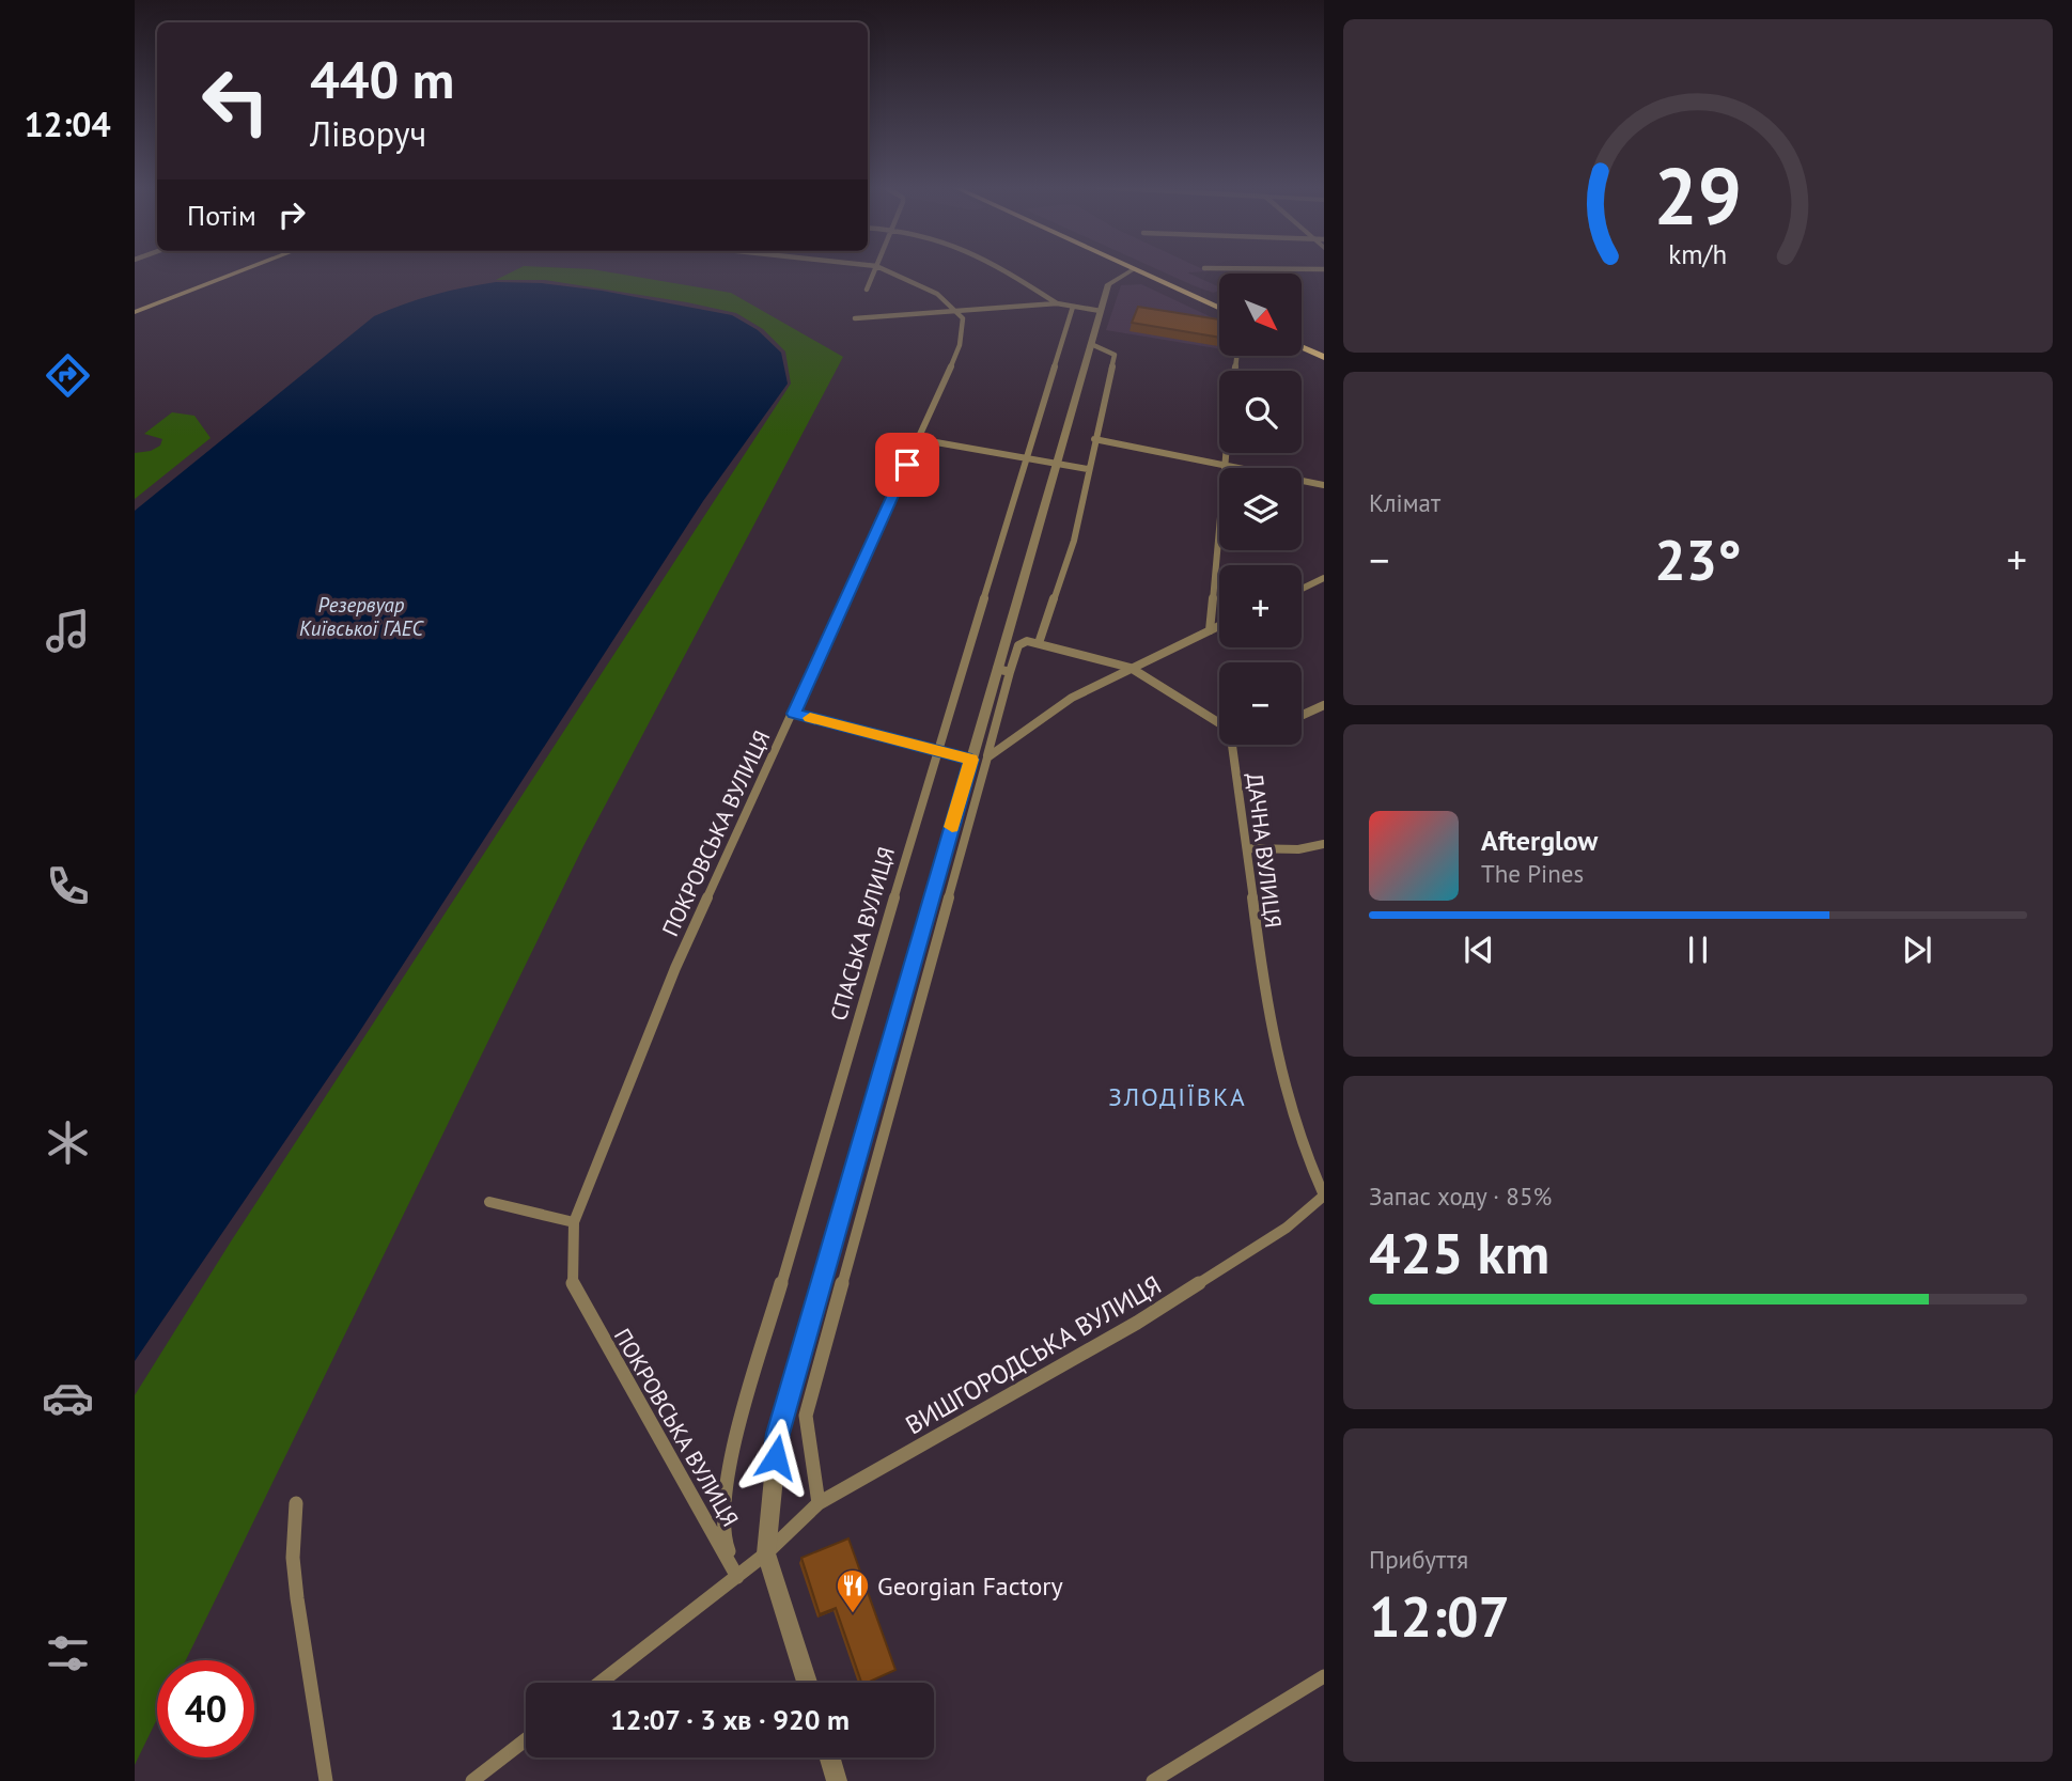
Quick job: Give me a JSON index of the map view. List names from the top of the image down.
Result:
{
  "streets": {
    "street": [
      "ПОКРОВСЬКА ВУЛИЦЯ",
      "ДАЧНА ВУЛИЦЯ",
      "СПАСЬКА ВУЛИЦЯ",
      "ВИШГОРОДСЬКА ВУЛИЦЯ"
    ]
  },
  "crossings": [
    ["ПОКРОВСЬКА ВУЛИЦЯ", "СПАСЬКА ВУЛИЦЯ"],
    ["ПОКРОВСЬКА ВУЛИЦЯ", "ВИШГОРОДСЬКА ВУЛИЦЯ"],
    ["ДАЧНА ВУЛИЦЯ", "ВИШГОРОДСЬКА ВУЛИЦЯ"],
    ["СПАСЬКА ВУЛИЦЯ", "ВИШГОРОДСЬКА ВУЛИЦЯ"]
  ],
  "districts": ["ЗЛОДІЇВКА"],
  "water": ["Резервуар Київської ГАЕС"],
  "places": {
    "restaurant": ["Georgian Factory"]
  },
  "north": "bottom right",
  "page": {
    "tabs": "12:04",
    "turn": ["440 m", "Ліворуч"],
    "then": "Потім",
    "map_buttons": ["+", "−"],
    "tile": [
      "Клімат",
      ["Запас ходу · 85%", "425 km"],
      ["Прибуття", "12:07"]
    ],
    "heat": ["−", "23°", "+"],
    "song": ["Afterglow", "The Pines"],
    "limit": "40",
    "trip": "12:07 · 3 хв · 920 m",
    "gauge": ["29", "km/h"]
  }
}
